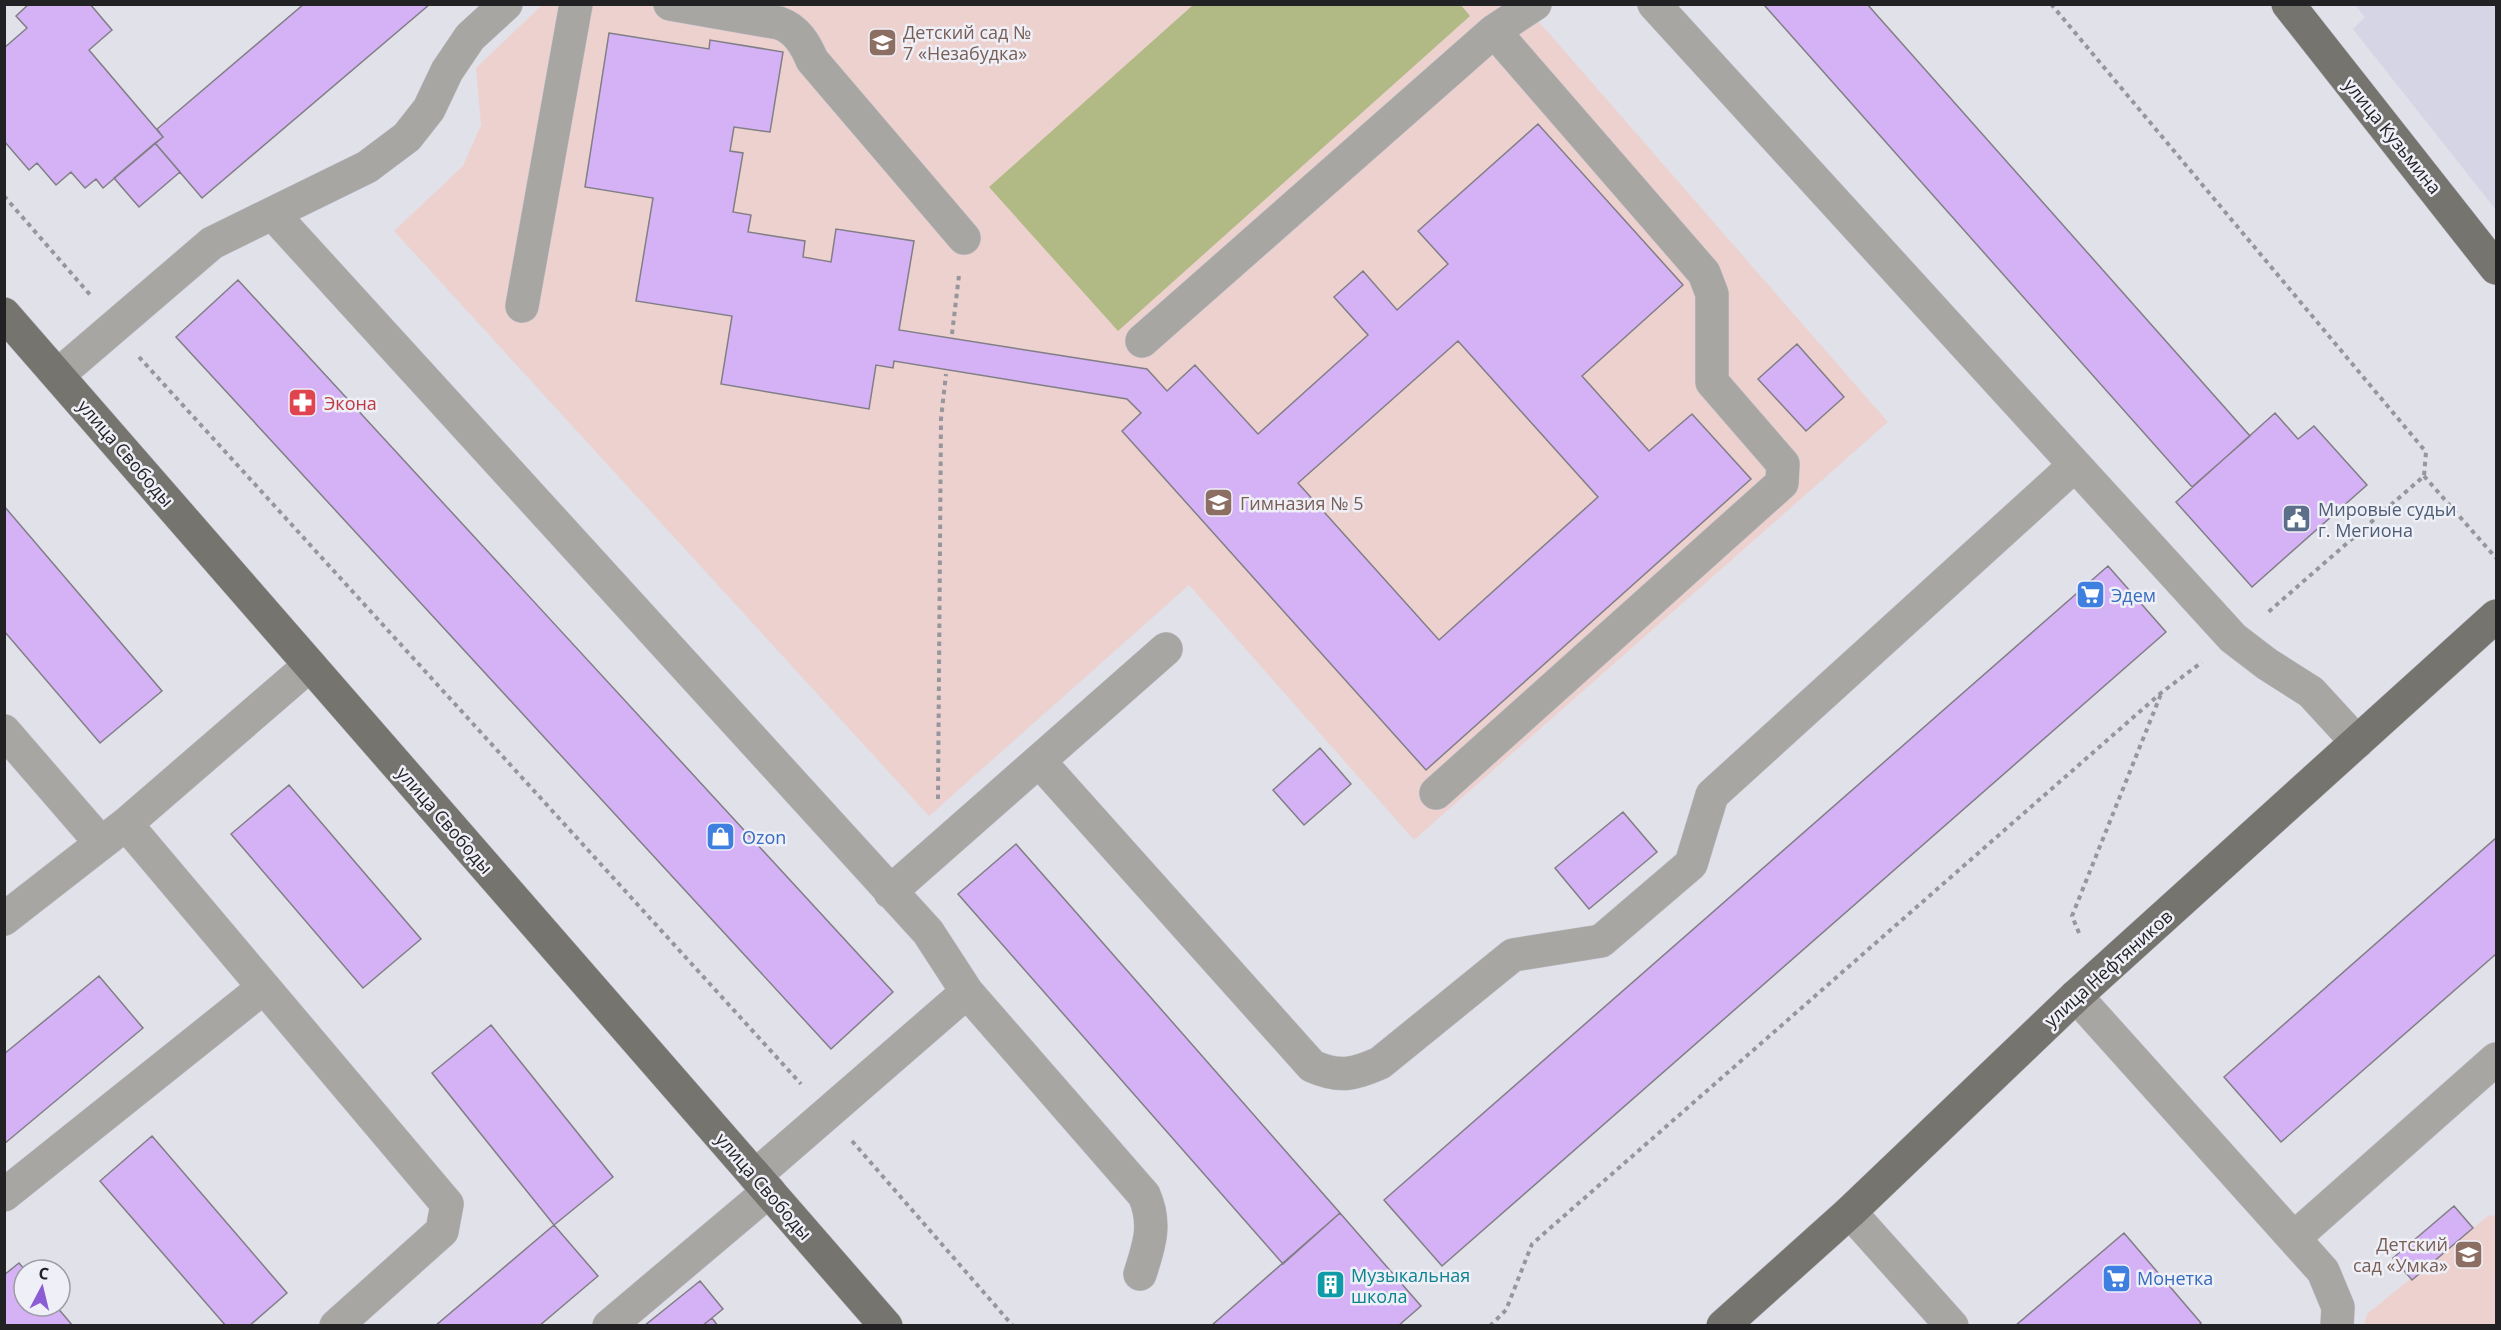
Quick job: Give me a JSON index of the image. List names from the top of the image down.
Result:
{
  "streets": {
    "main road": ["улица Кузьмина", "улица Свободы", "улица Нефтяников"]
  },
  "places": {
    "school or university": ["Детский сад № 7 «Незабудка»", "Гимназия № 5", "Детский сад «Умка»"],
    "pharmacy": ["Экона"],
    "public building": ["Мировые судьи г. Мегиона"],
    "supermarket": ["Эдем", "Монетка"],
    "shop": ["Ozon"],
    "building": ["Музыкальная школа"]
  },
  "north": "top"
}
